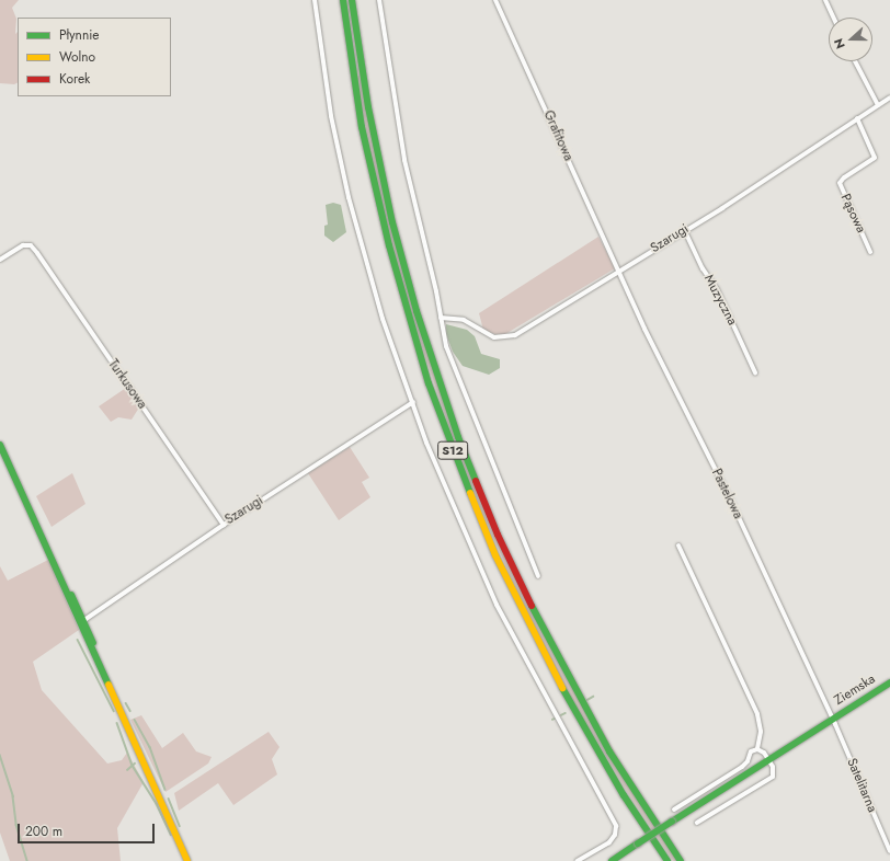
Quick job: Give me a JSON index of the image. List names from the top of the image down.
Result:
{
  "streets": {
    "main road": ["S12", "Ziemska"],
    "street": [
      "Grafitowa",
      "Pąsowa",
      "Szarugi",
      "Muzyczna",
      "Turkusowa",
      "Pastelowa",
      "Satelitarna"
    ]
  },
  "crossings": [
    ["Grafitowa", "Szarugi"],
    ["Grafitowa", "Pastelowa"],
    ["Pąsowa", "Szarugi"],
    ["Szarugi", "Muzyczna"],
    ["Szarugi", "Turkusowa"],
    ["Szarugi", "Pastelowa"],
    ["Pastelowa", "Ziemska"],
    ["Pastelowa", "Satelitarna"],
    ["Ziemska", "Satelitarna"]
  ],
  "legend": ["Płynnie", "Wolno", "Korek"],
  "scale_bar": "200 m",
  "north": "left"
}
